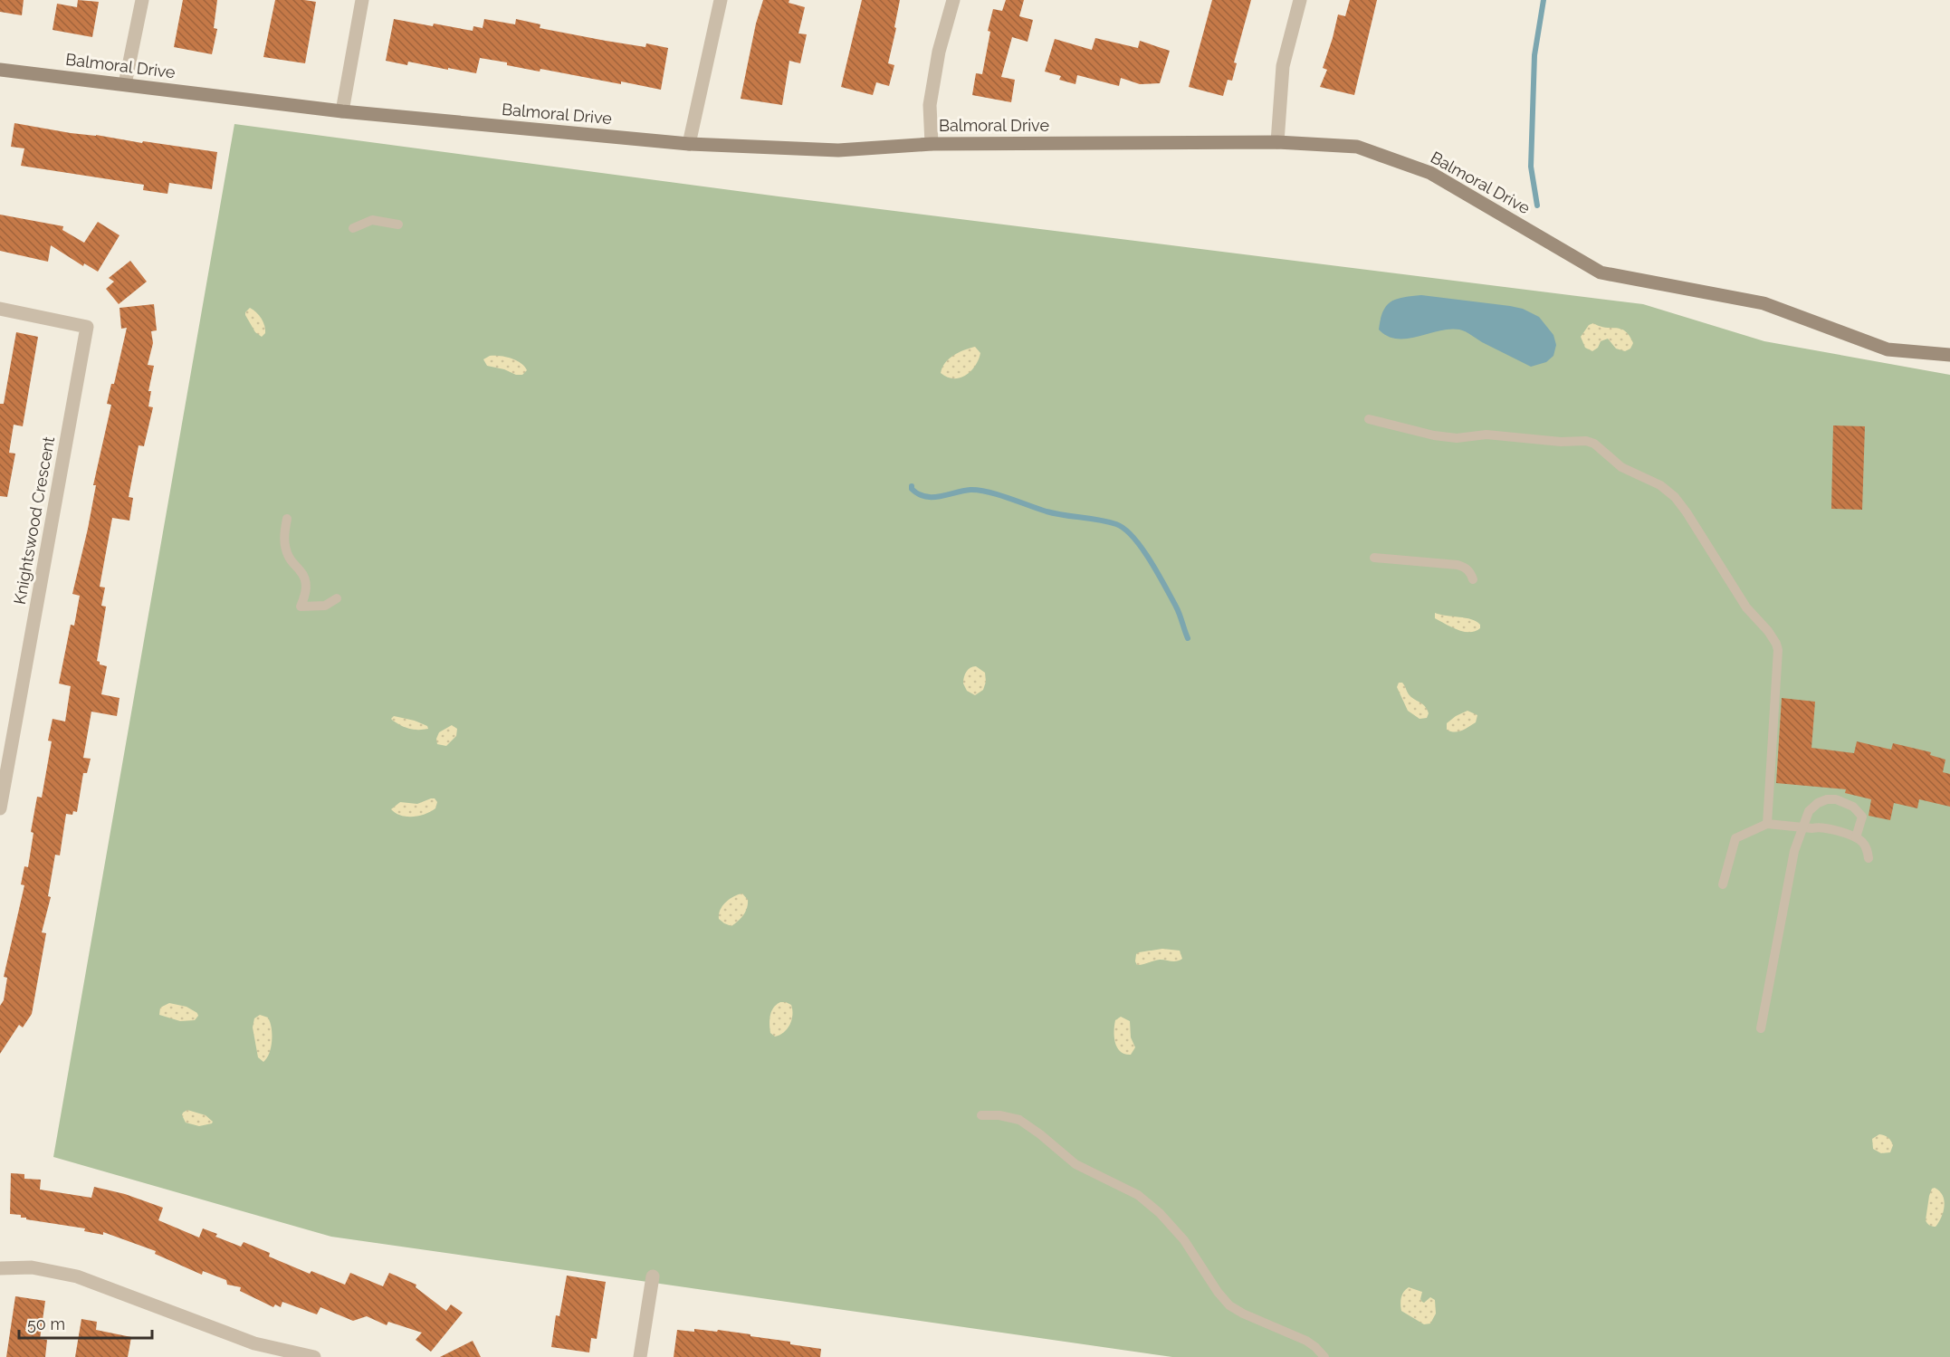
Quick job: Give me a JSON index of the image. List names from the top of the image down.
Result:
{
  "streets": {
    "street": ["Balmoral Drive", "Knightswood Crescent"]
  },
  "scale_bar": "50 m"
}
